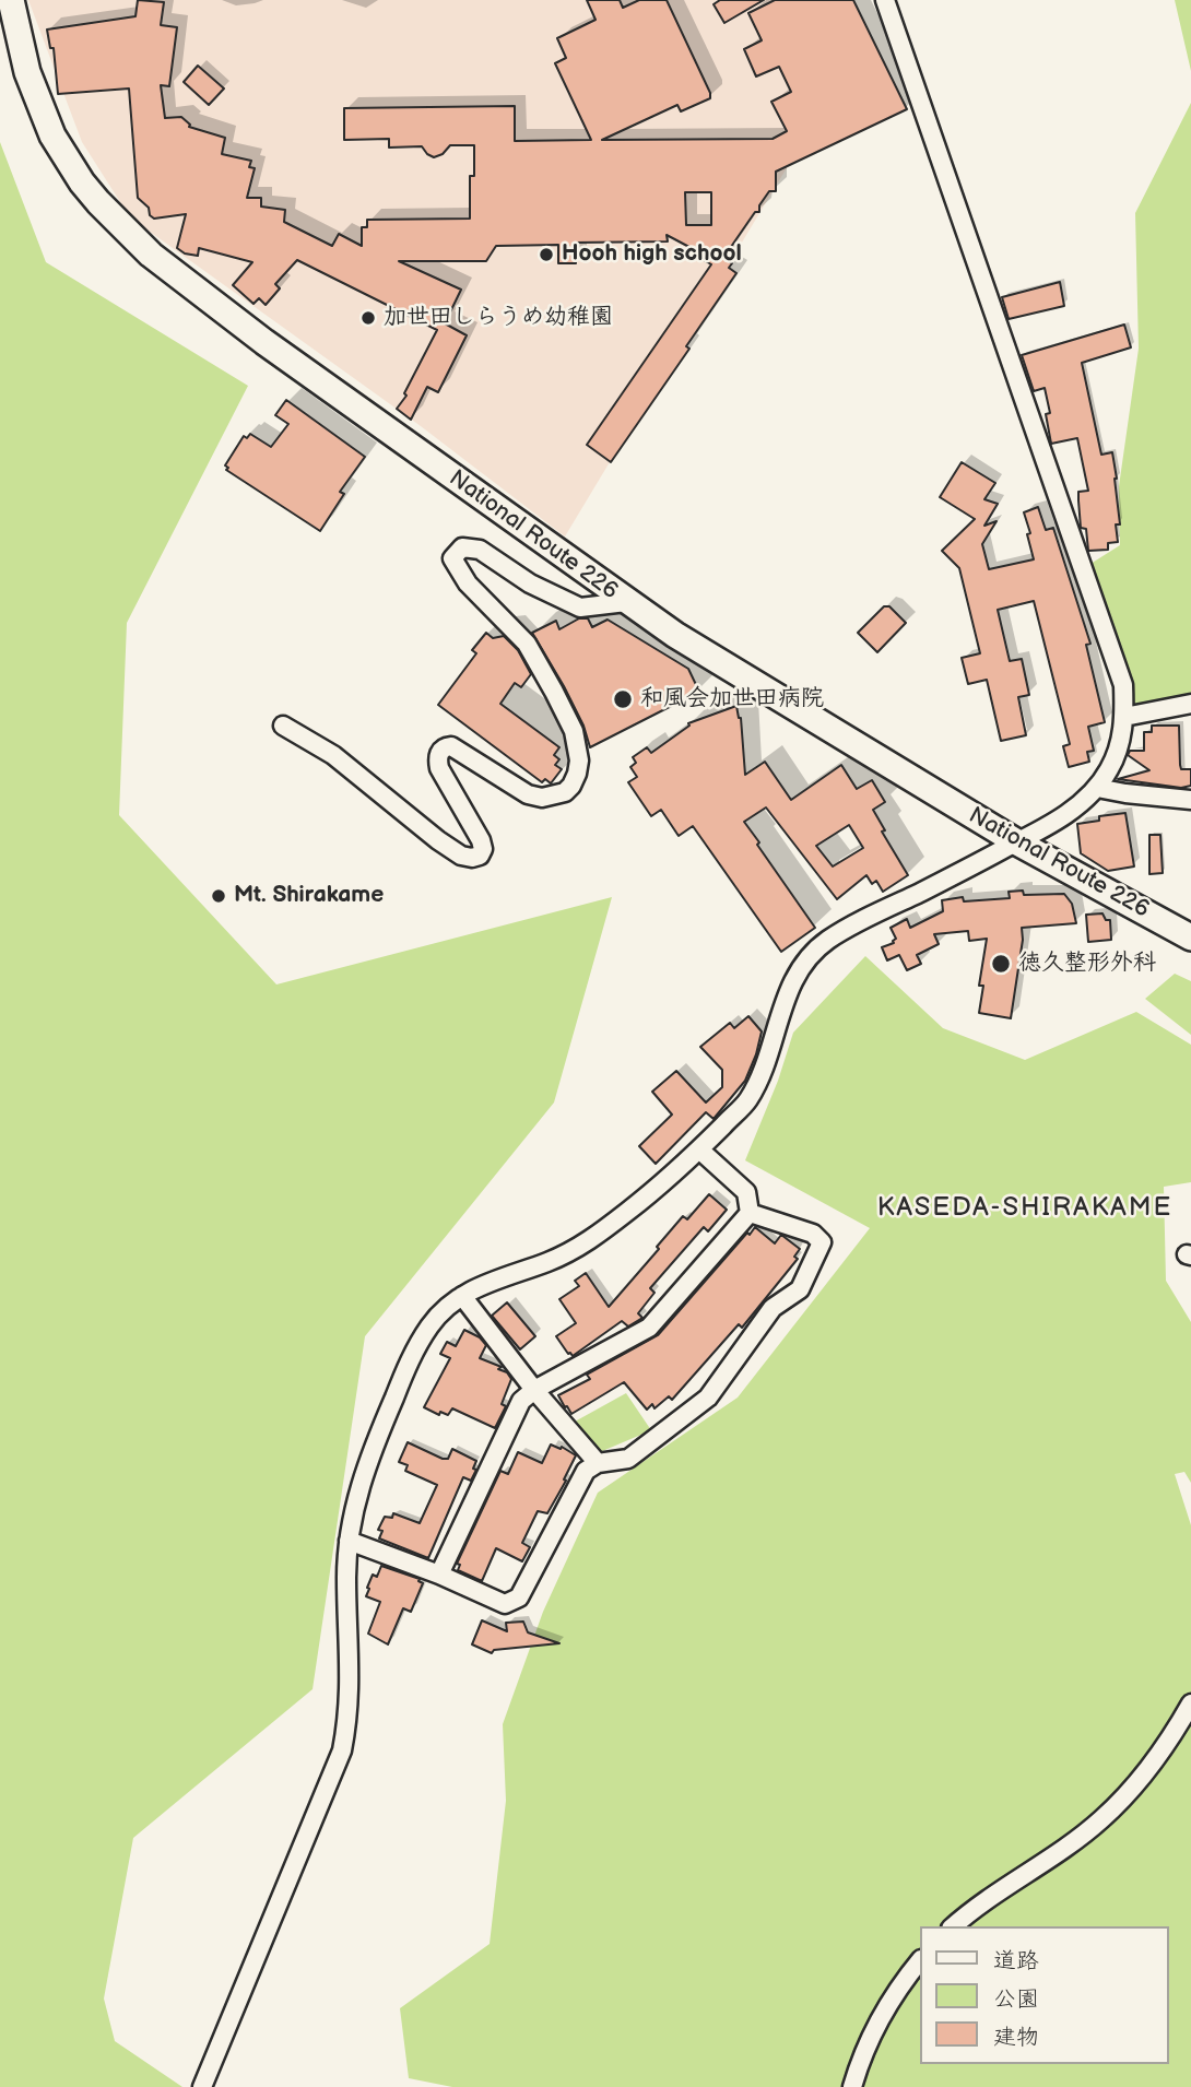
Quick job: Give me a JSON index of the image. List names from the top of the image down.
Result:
{
  "streets": {
    "highway": ["National Route 226"]
  },
  "districts": ["KASEDA-SHIRAKAME"],
  "places": [
    "Hooh high school",
    "加世田しらうめ幼稚園",
    "和風会加世田病院",
    "Mt. Shirakame",
    "徳久整形外科"
  ],
  "legend": ["道路", "公園", "建物"]
}
